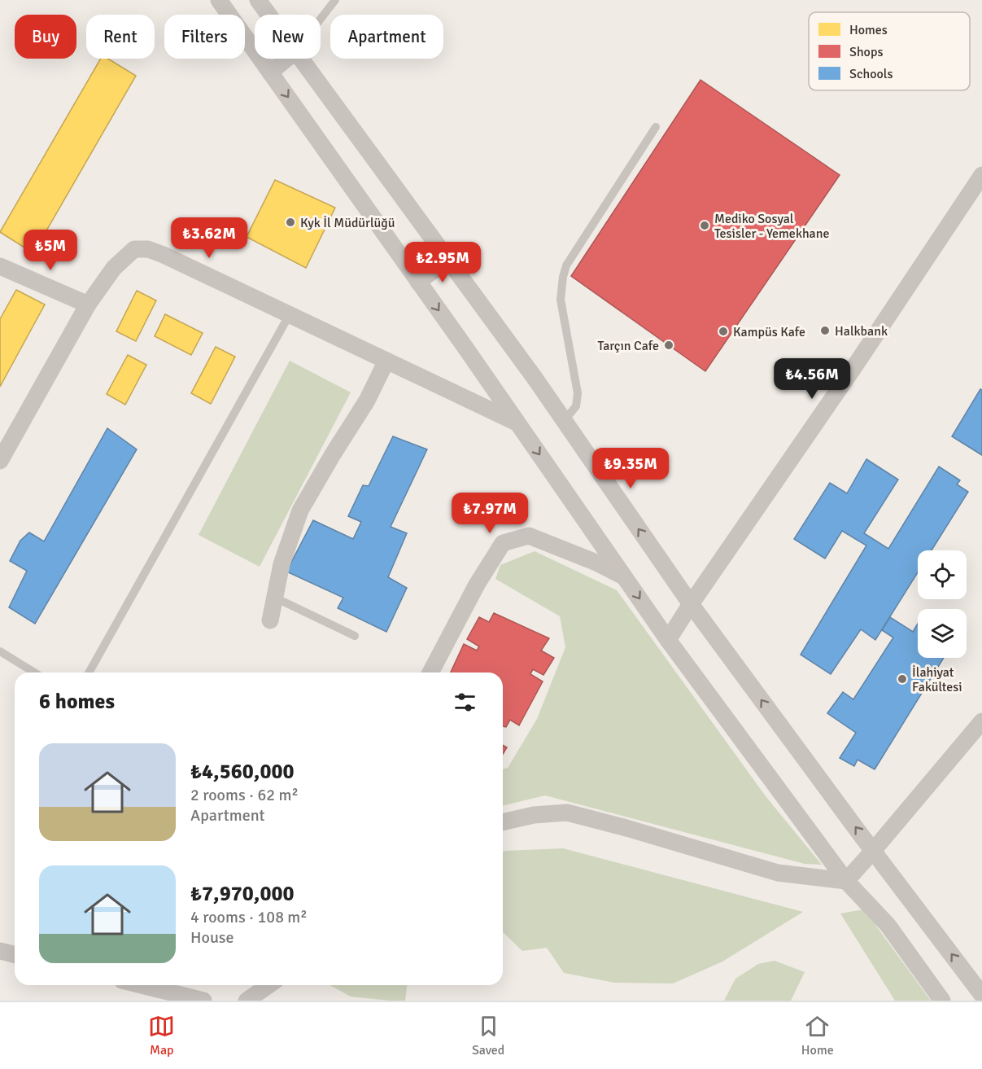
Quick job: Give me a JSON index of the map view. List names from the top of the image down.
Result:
{
  "places": [
    "Kyk İl Müdürlüğü",
    "Mediko Sosyal Tesisler - Yemekhane",
    "Halkbank",
    "Kampüs Kafe",
    "Tarçın Cafe",
    "İlahiyat Fakültesi"
  ],
  "legend": ["Homes", "Shops", "Schools"],
  "page": {
    "chip": [
      "Buy",
      "Rent",
      "Filters",
      "New",
      "Apartment"
    ],
    "price": [
      "₺3.62M",
      "₺5M",
      "₺2.95M",
      "₺4.56M",
      "₺9.35M",
      "₺7.97M"
    ],
    "heading": "6 homes",
    "list": [
      {
        "name": "₺4,560,000",
        "note": "2 rooms · 62 m² · Apartment"
      },
      {
        "name": "₺7,970,000",
        "note": "4 rooms · 108 m² · House"
      }
    ],
    "tabs": ["Map", "Saved", "Home"]
  }
}
